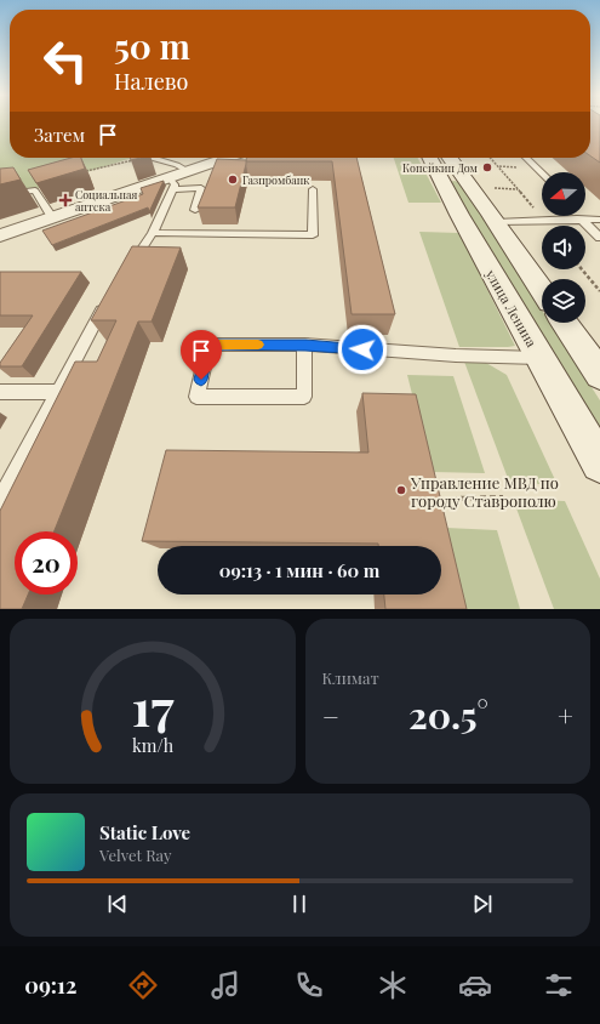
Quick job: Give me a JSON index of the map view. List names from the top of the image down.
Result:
{
  "streets": {
    "main road": ["улица Ленина"]
  },
  "places": {
    "other": ["Копейкин Дом", "Газпромбанк", "Управление МВД по городу Ставрополю"],
    "health": ["Социальная аптека"]
  },
  "north": "left",
  "page": {
    "turn": ["50 m", "Налево"],
    "then": "Затем",
    "limit": "20",
    "trip": "09:13 · 1 мин · 60 m",
    "tile": "Климат",
    "heat": ["−", "20.5°", "+"],
    "song": ["Static Love", "Velvet Ray"],
    "tabs": "09:12",
    "gauge": ["17", "km/h"]
  }
}
